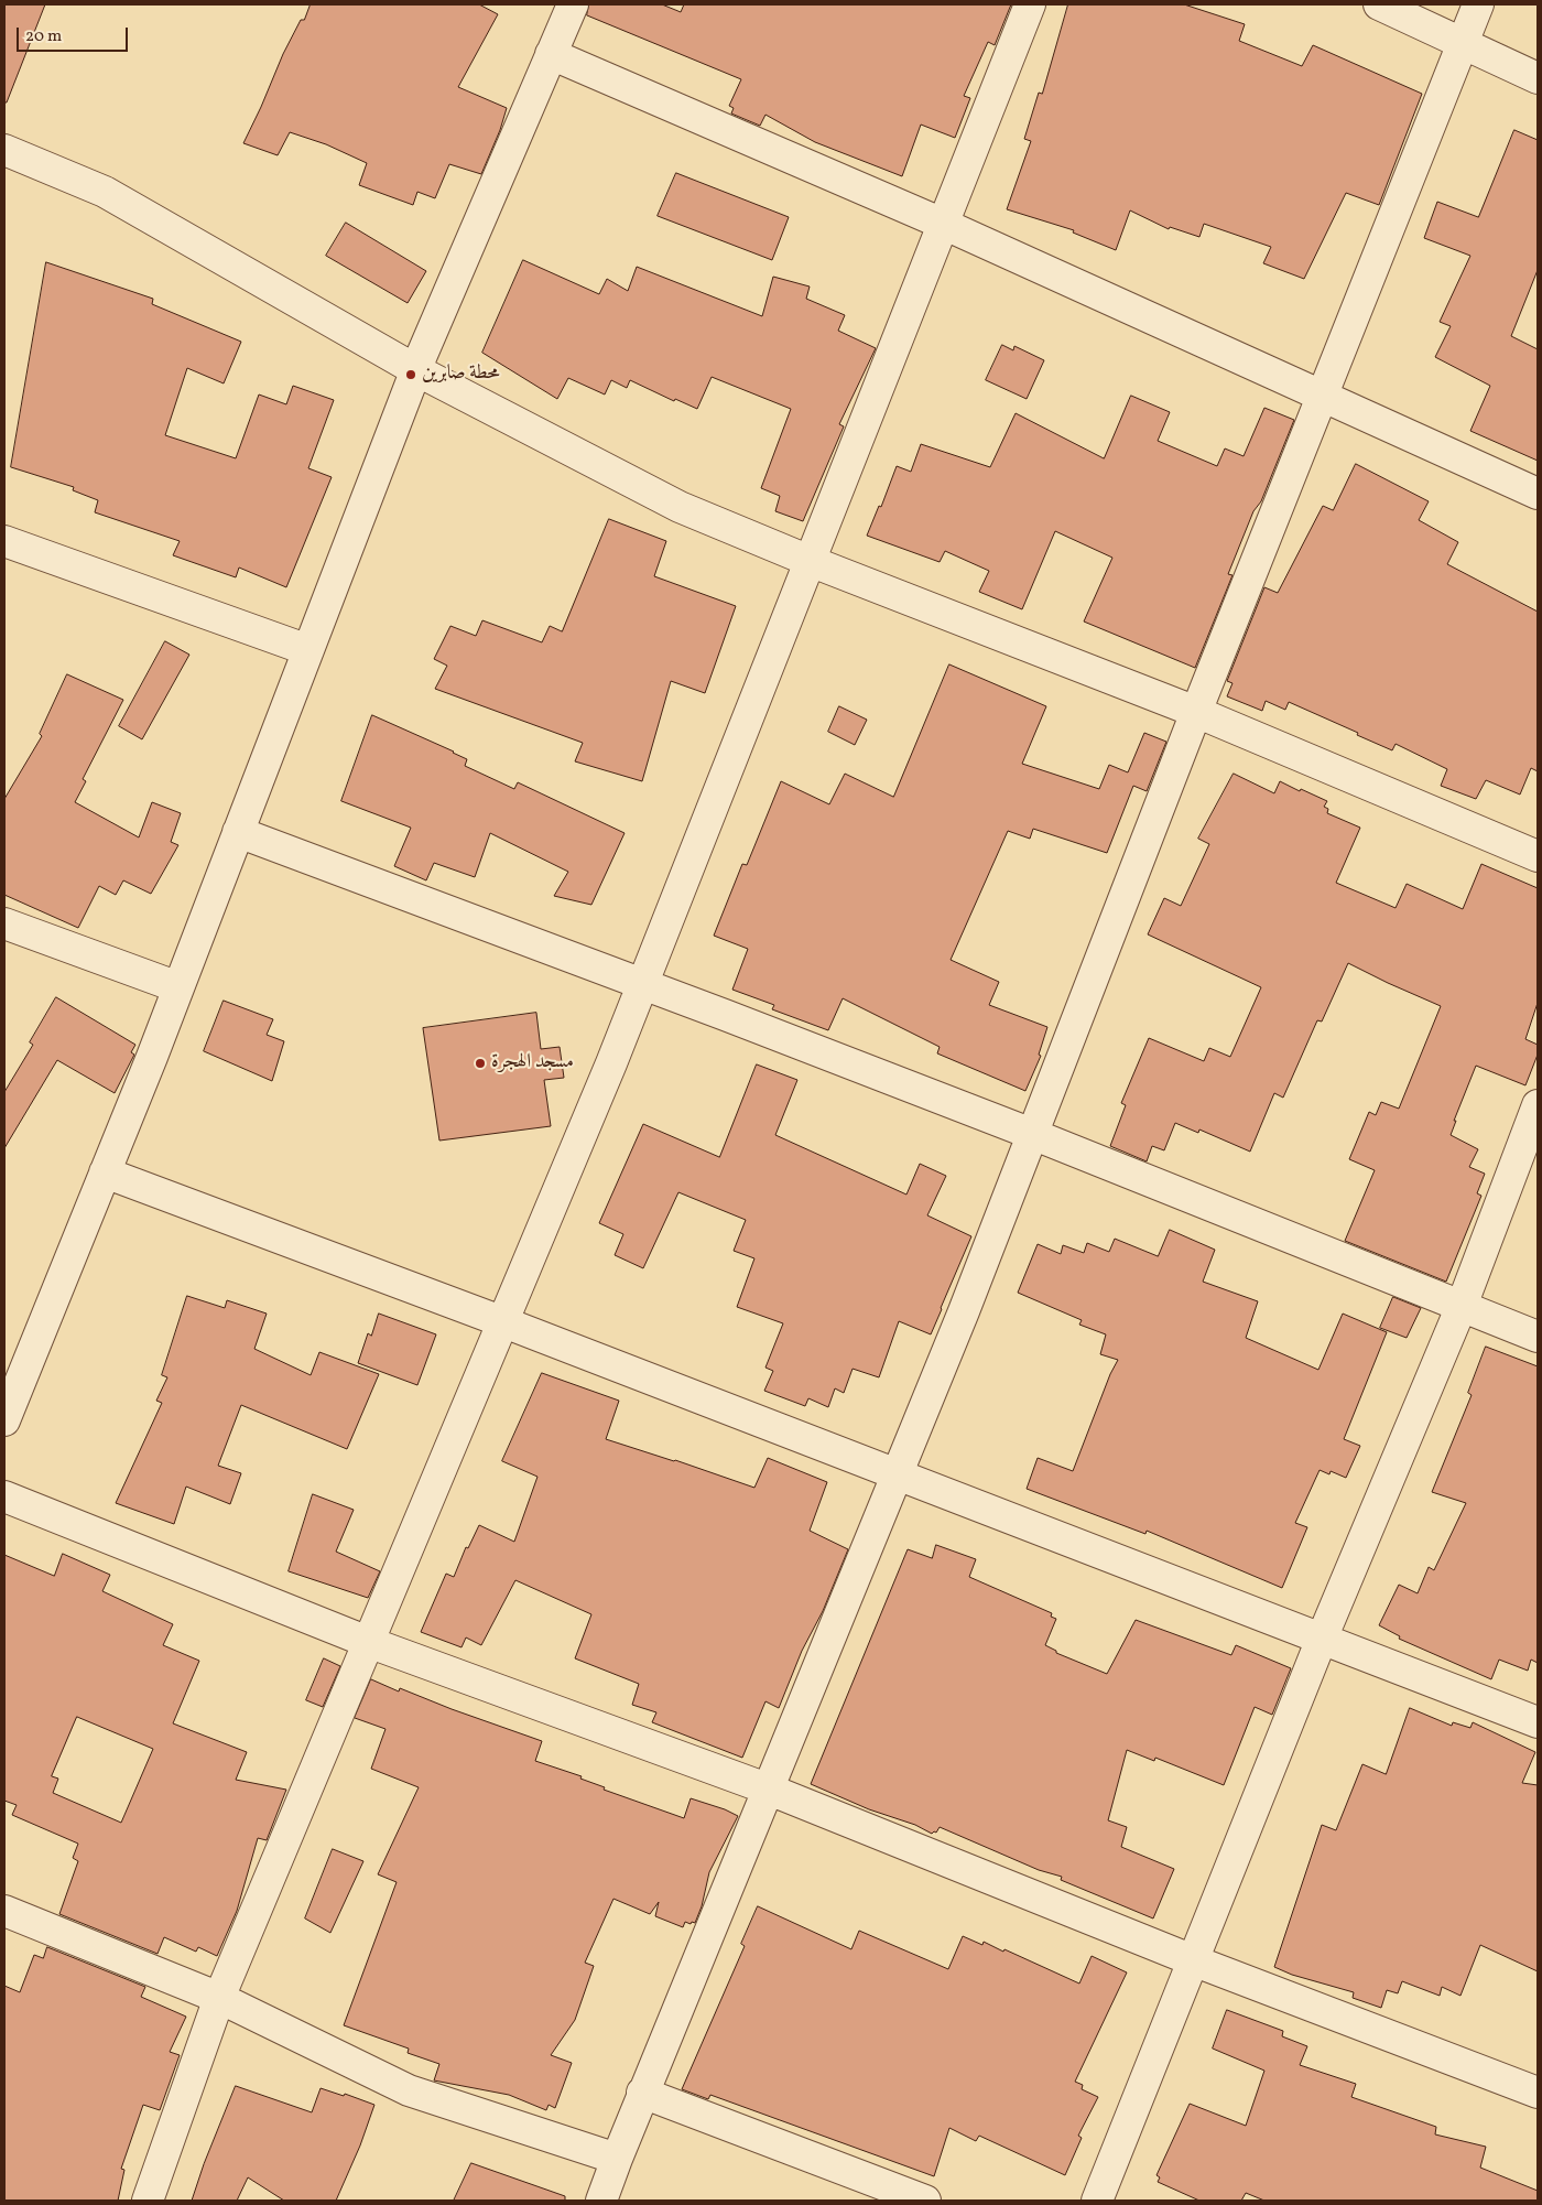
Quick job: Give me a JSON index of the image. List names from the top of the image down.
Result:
{
  "places": ["محطة صابرين", "مسجد الهجرة"],
  "scale_bar": "20 m"
}
